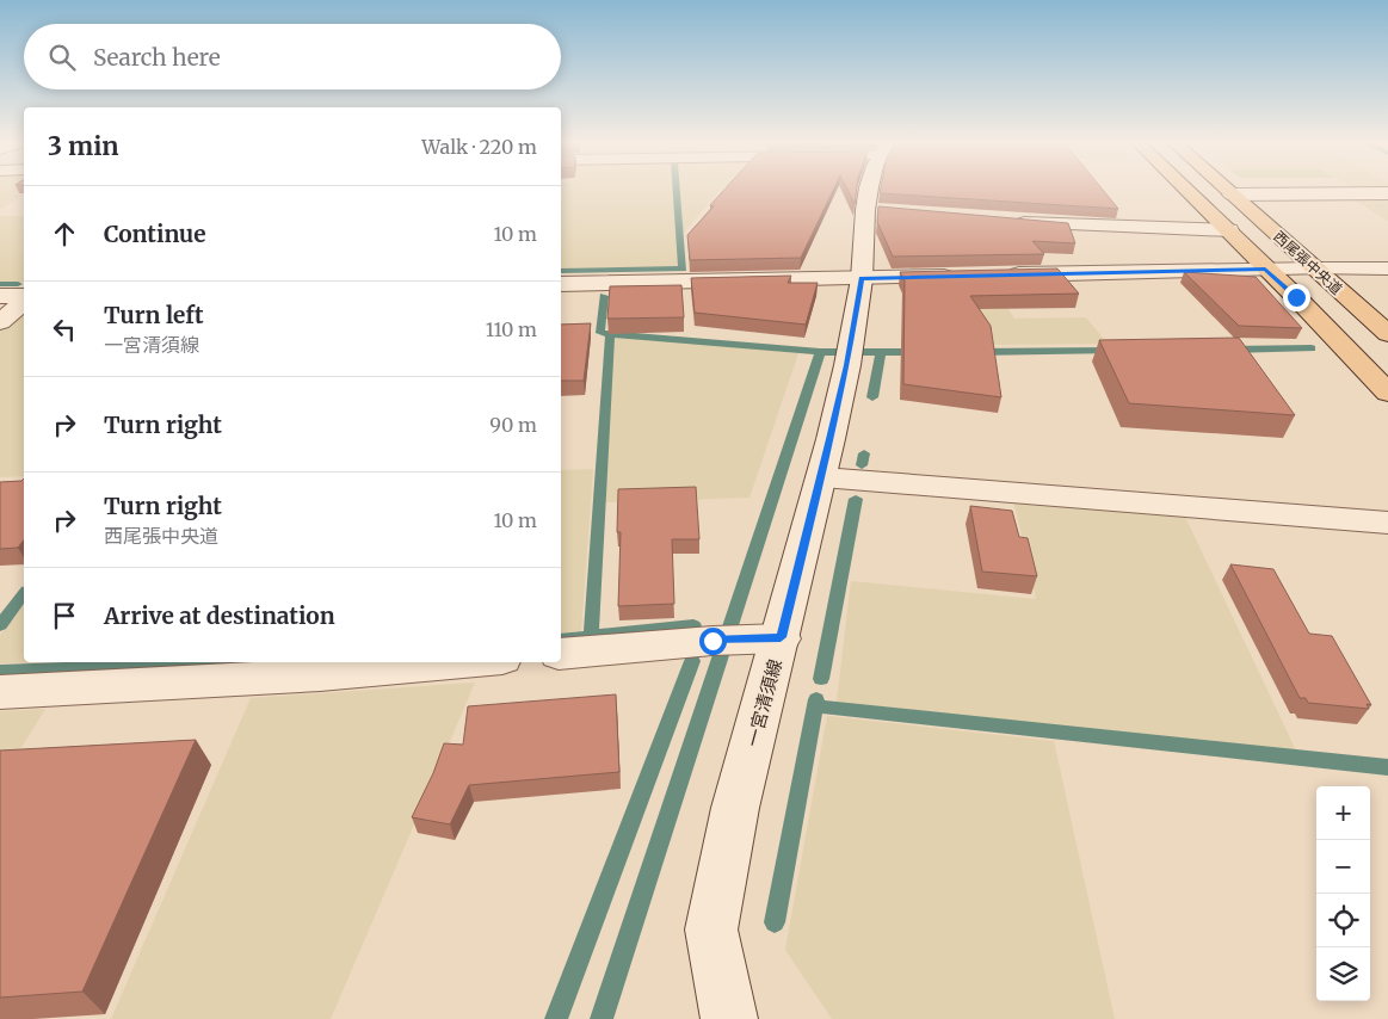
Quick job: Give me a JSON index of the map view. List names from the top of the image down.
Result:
{
  "streets": {
    "main road": ["西尾張中央道"],
    "street": ["一宮清須線"]
  },
  "page": {
    "search": "Search here",
    "heading": ["3 min", "Walk · 220 m"],
    "list": [
      ["Continue", "10 m"],
      ["Turn left", "一宮清須線", "110 m"],
      ["Turn right", "90 m"],
      ["Turn right", "西尾張中央道", "10 m"],
      "Arrive at destination"
    ],
    "map_buttons": ["+", "−"]
  }
}
